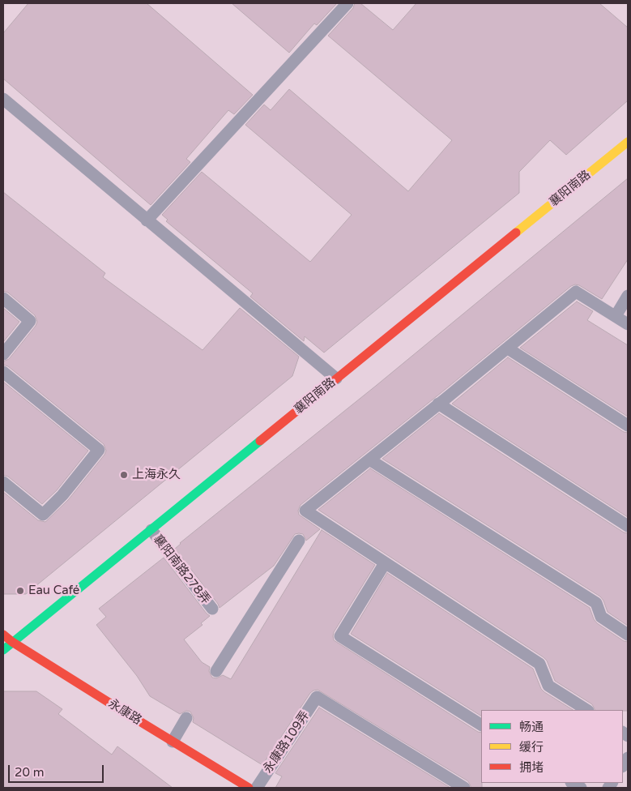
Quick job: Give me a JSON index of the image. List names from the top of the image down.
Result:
{
  "streets": {
    "street": ["襄阳南路", "永康路"],
    "lane": ["襄阳南路278弄", "永康路109弄"]
  },
  "crossings": [
    ["襄阳南路", "襄阳南路278弄"],
    ["襄阳南路", "永康路"]
  ],
  "places": ["上海永久", "Eau Café"],
  "legend": ["畅通", "缓行", "拥堵"],
  "scale_bar": "20 m"
}
